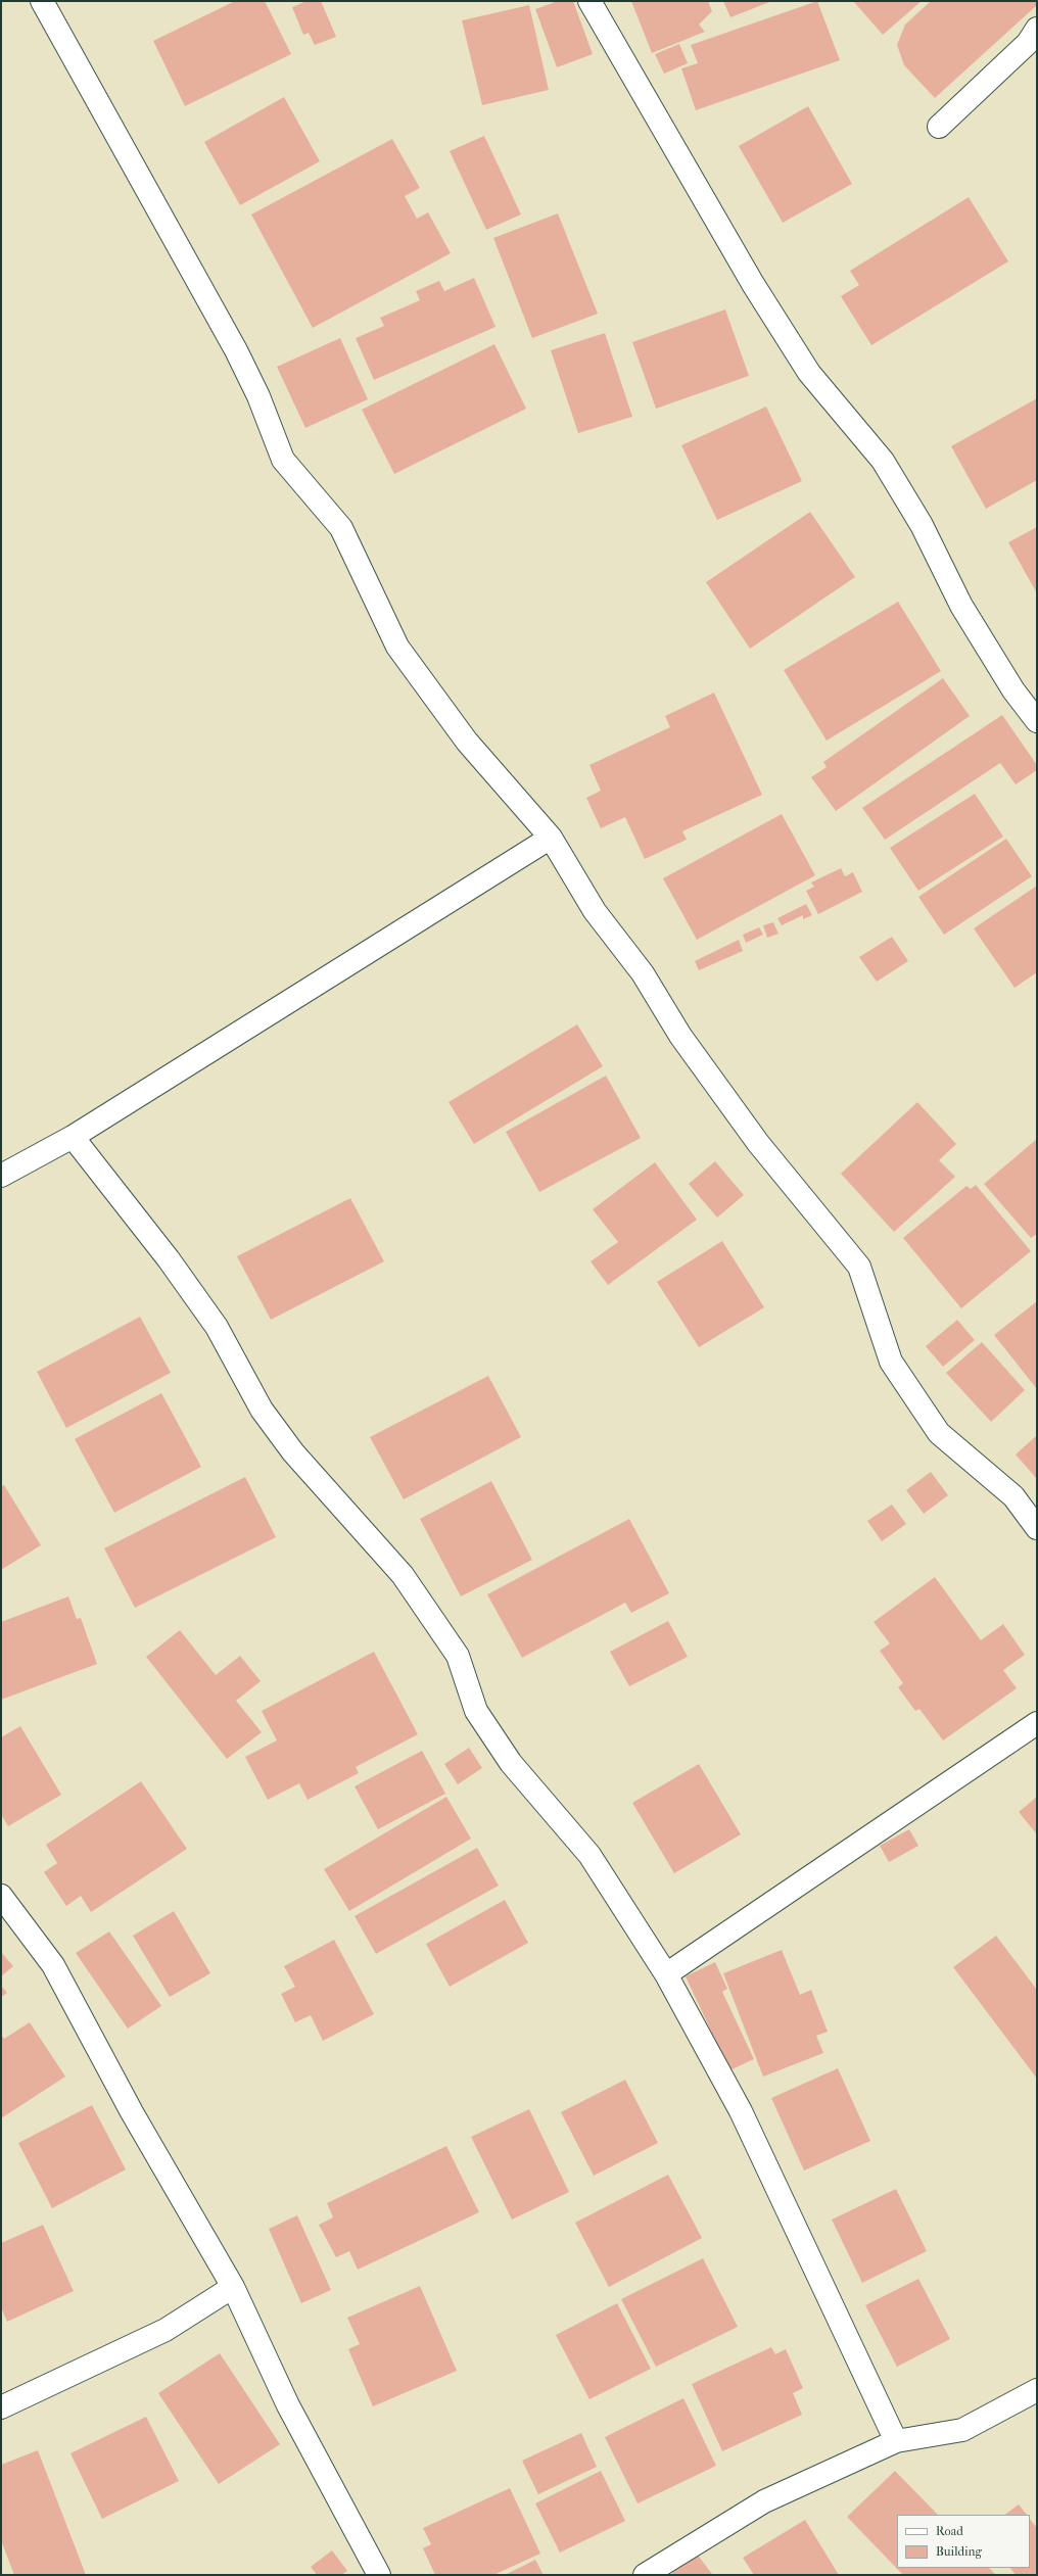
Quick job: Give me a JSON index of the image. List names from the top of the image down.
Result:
{
  "legend": ["Road", "Building"]
}
